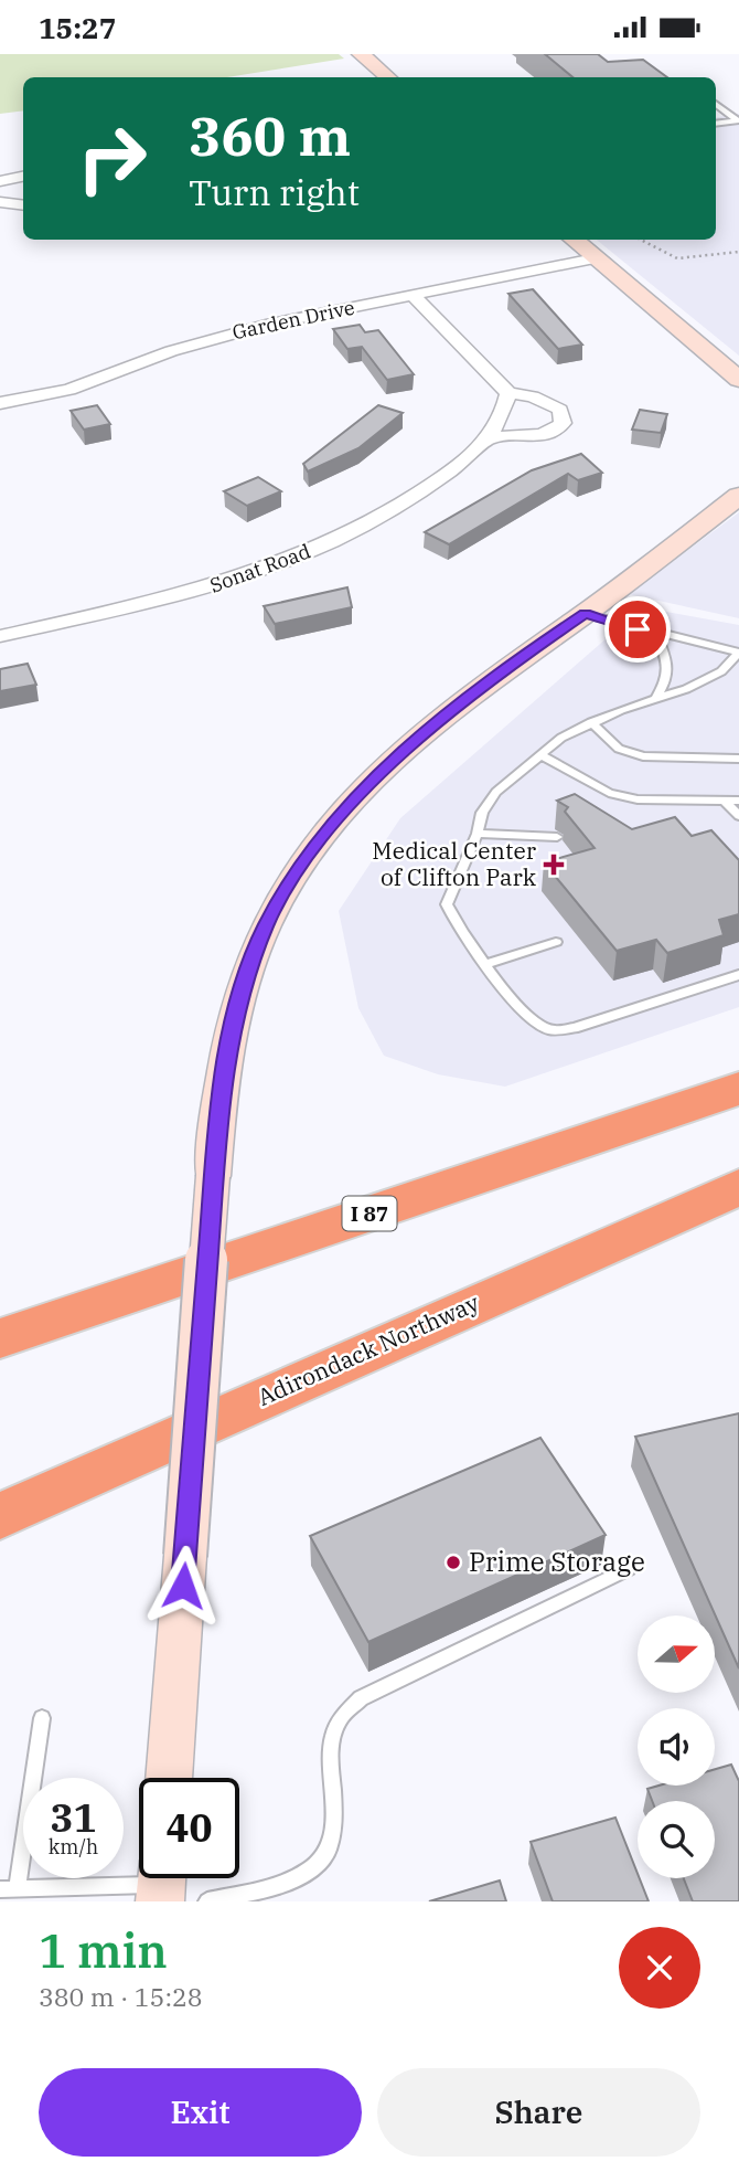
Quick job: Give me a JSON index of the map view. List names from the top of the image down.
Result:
{
  "streets": {
    "highway": ["I 87", "Adirondack Northway"],
    "street": ["Garden Drive", "Sonat Road"]
  },
  "places": {
    "health": ["Medical Center of Clifton Park"],
    "other": ["Prime Storage"]
  },
  "north": "right",
  "page": {
    "status": "15:27",
    "turn": ["360 m", "Turn right"],
    "speed": "31 km/h",
    "limit": "40",
    "heading": ["1 min", "380 m · 15:28"],
    "buttons": ["Exit", "Share"]
  }
}
